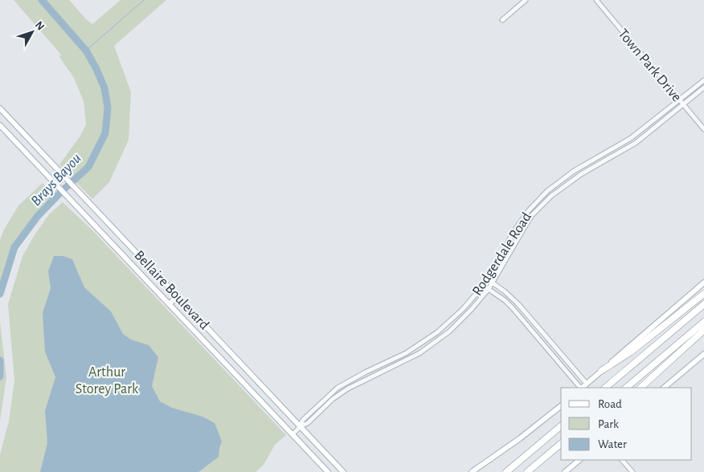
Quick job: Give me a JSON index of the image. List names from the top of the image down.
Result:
{
  "streets": {
    "main road": ["Bellaire Boulevard"],
    "street": ["Town Park Drive", "Rodgerdale Road"]
  },
  "crossings": [
    ["Town Park Drive", "Rodgerdale Road"],
    ["Rodgerdale Road", "Bellaire Boulevard"]
  ],
  "water": ["Brays Bayou"],
  "parks": ["Arthur Storey Park"],
  "legend": ["Road", "Park", "Water"],
  "north": "top right"
}
